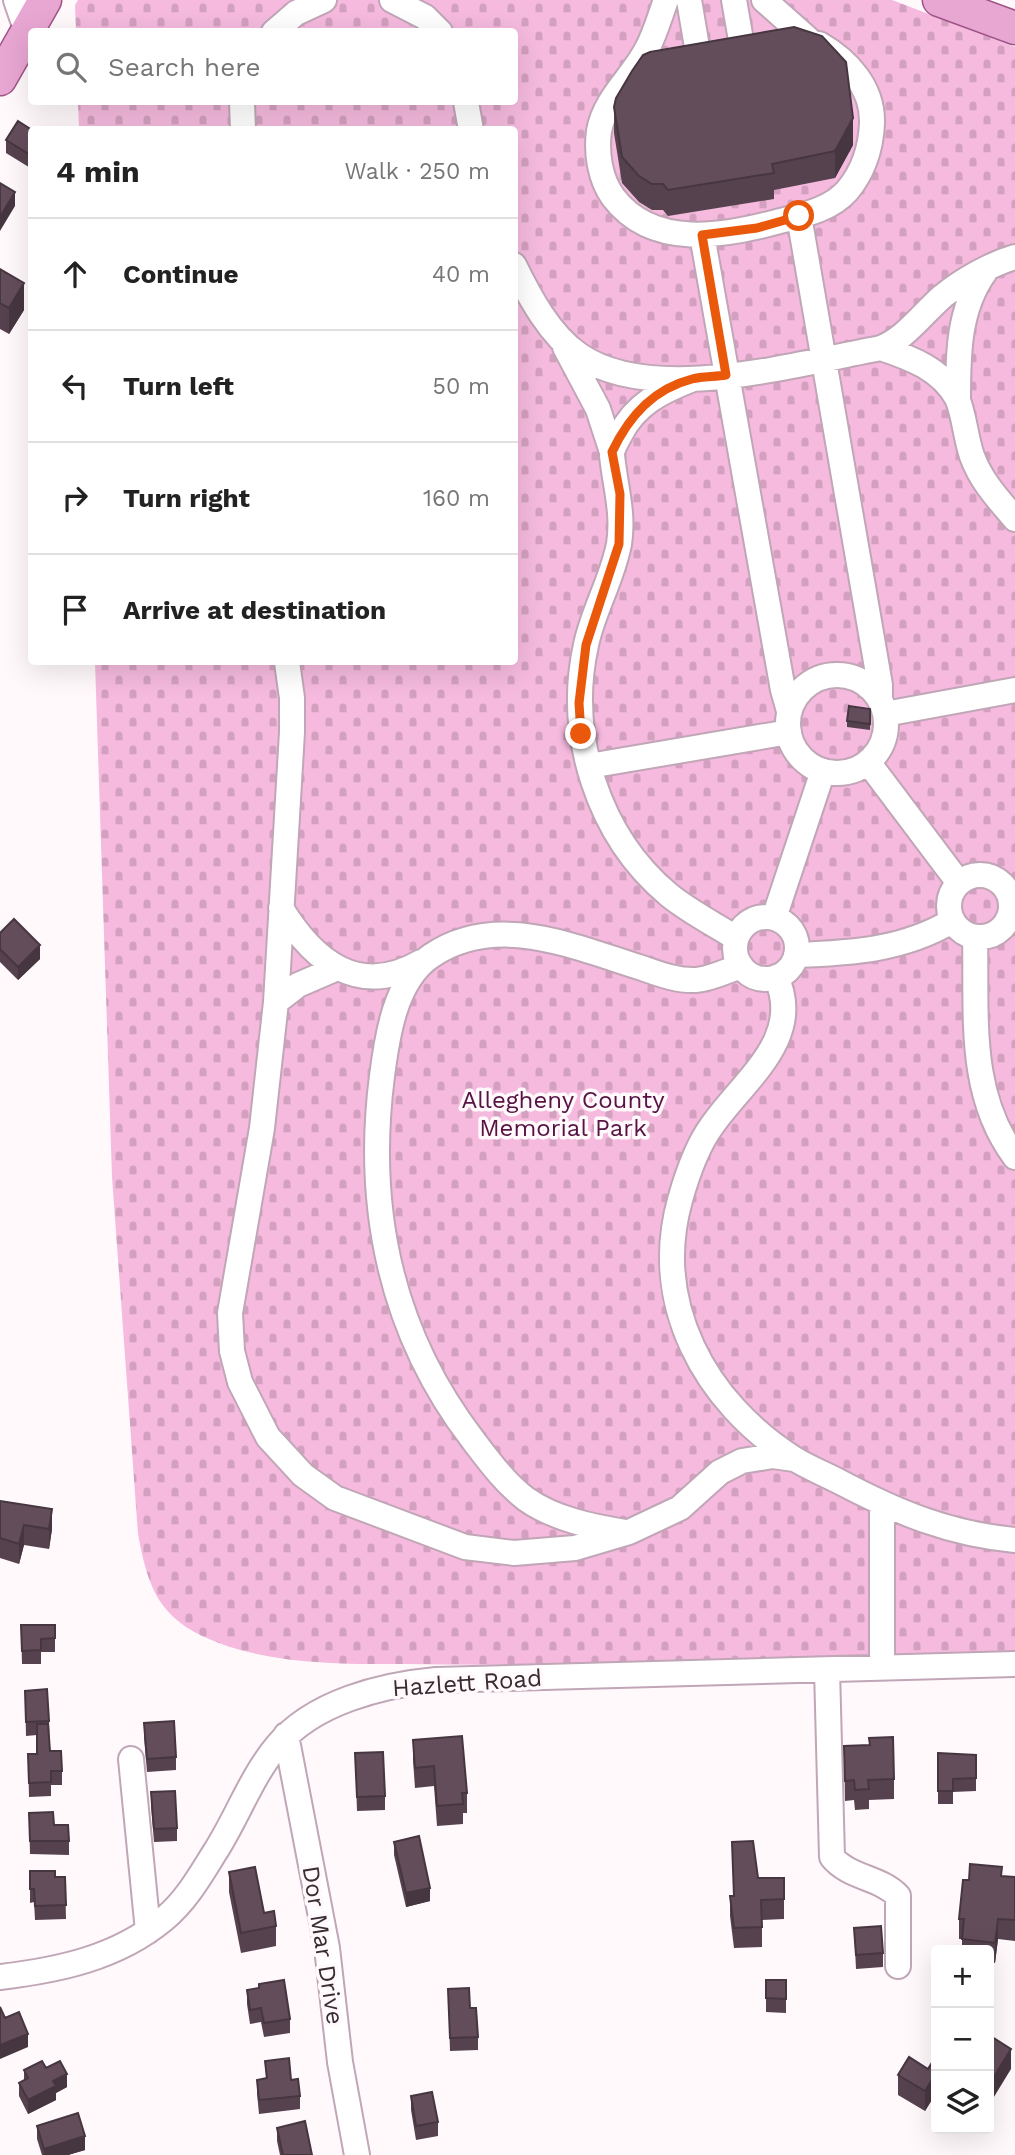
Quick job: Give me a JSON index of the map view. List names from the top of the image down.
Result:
{
  "streets": {
    "street": ["Hazlett Road", "Dor Mar Drive"]
  },
  "crossings": [
    ["Hazlett Road", "Dor Mar Drive"]
  ],
  "parks": ["Allegheny County Memorial Park"],
  "page": {
    "search": "Search here",
    "heading": ["4 min", "Walk · 250 m"],
    "list": [
      ["Continue", "40 m"],
      ["Turn left", "50 m"],
      ["Turn right", "160 m"],
      "Arrive at destination"
    ],
    "map_buttons": ["+", "−"]
  }
}
